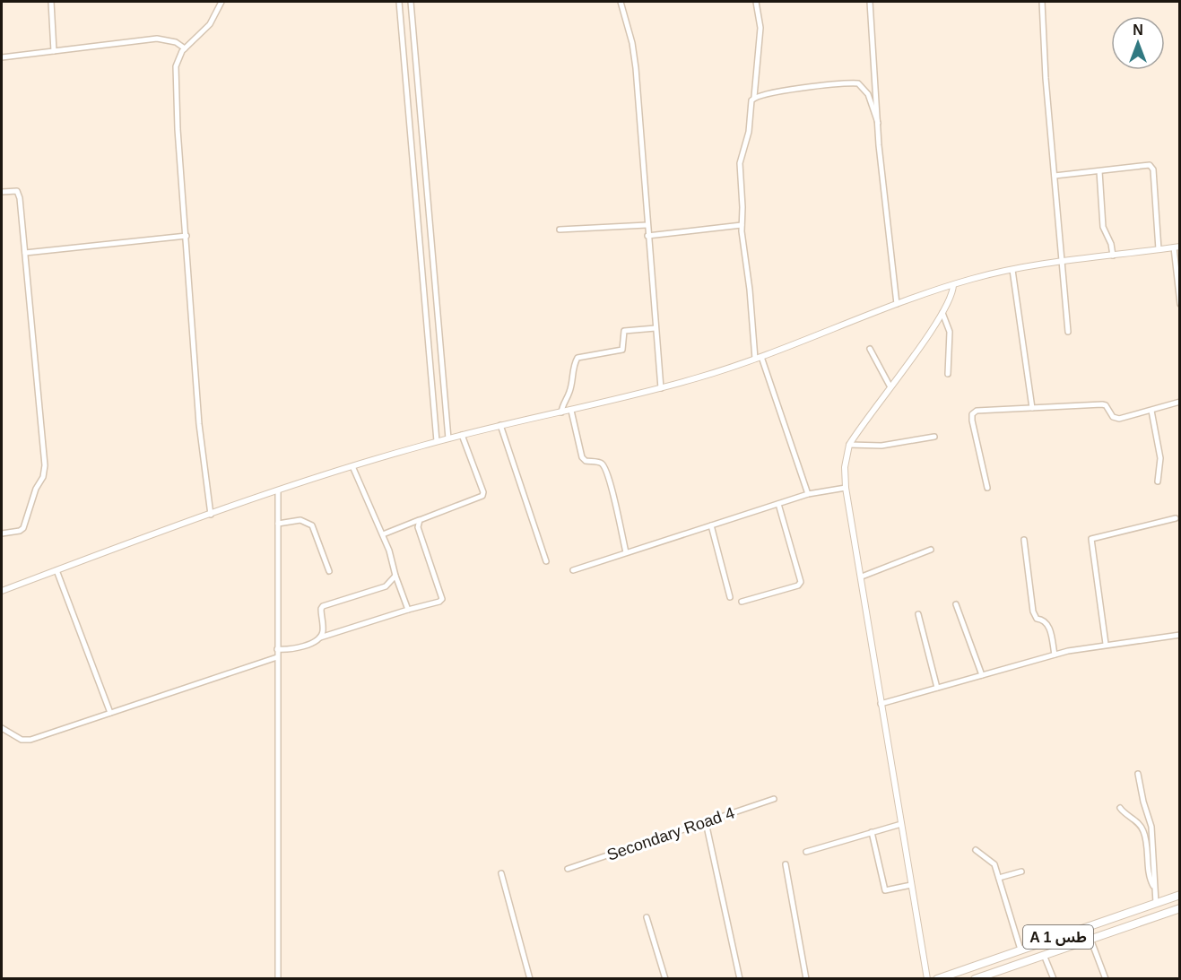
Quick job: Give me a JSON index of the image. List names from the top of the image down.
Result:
{
  "streets": {
    "highway": ["A 1 طس"],
    "street": ["Secondary Road 4"]
  },
  "north": "top"
}
